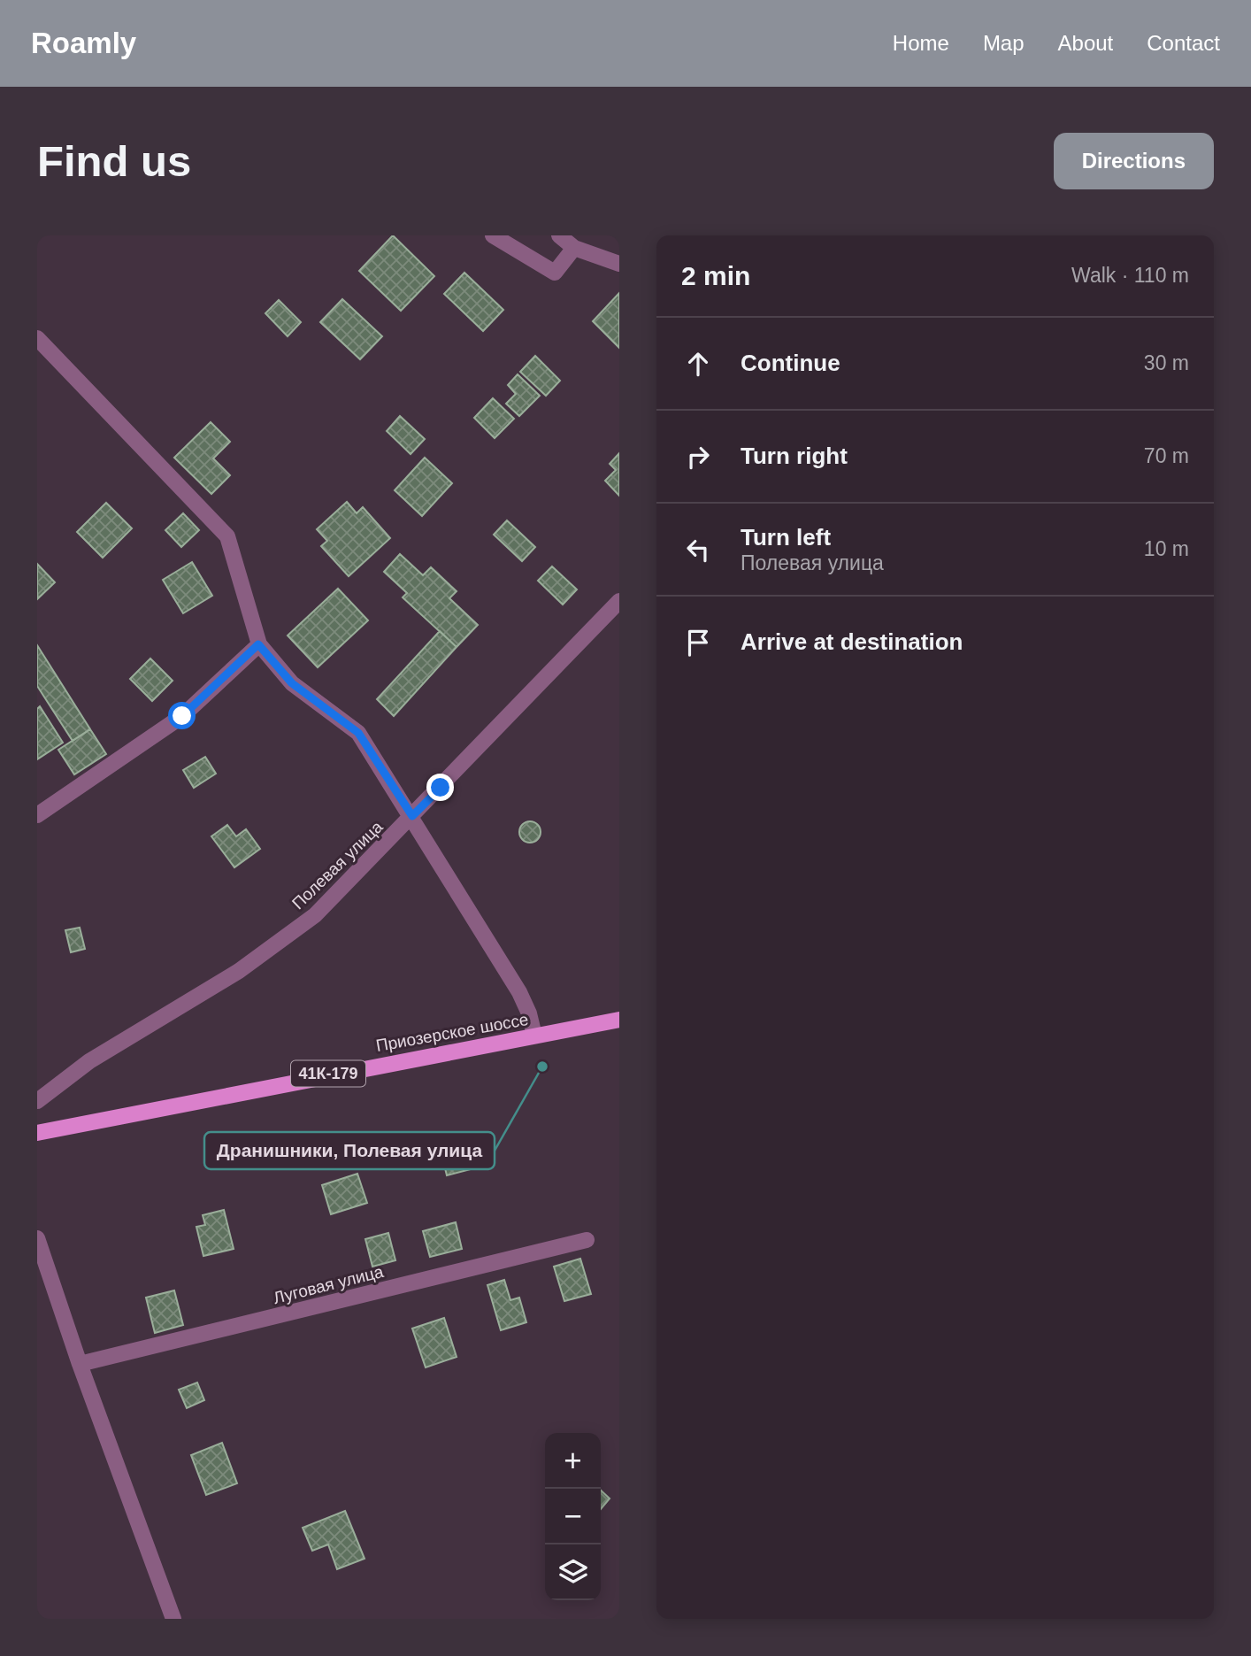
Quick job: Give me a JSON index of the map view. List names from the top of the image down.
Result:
{
  "streets": {
    "main road": ["Приозерское шоссе", "41К-179"],
    "street": ["Полевая улица", "Луговая улица"]
  },
  "places": ["Дранишники, Полевая улица"],
  "page": {
    "header": "Roamly",
    "nav": [
      "Home",
      "Map",
      "About",
      "Contact"
    ],
    "buttons": "Directions",
    "title": "Find us",
    "heading": ["2 min", "Walk · 110 m"],
    "list": [
      ["Continue", "30 m"],
      ["Turn right", "70 m"],
      ["Turn left", "Полевая улица", "10 m"],
      "Arrive at destination"
    ],
    "map_buttons": ["+", "−"]
  }
}
